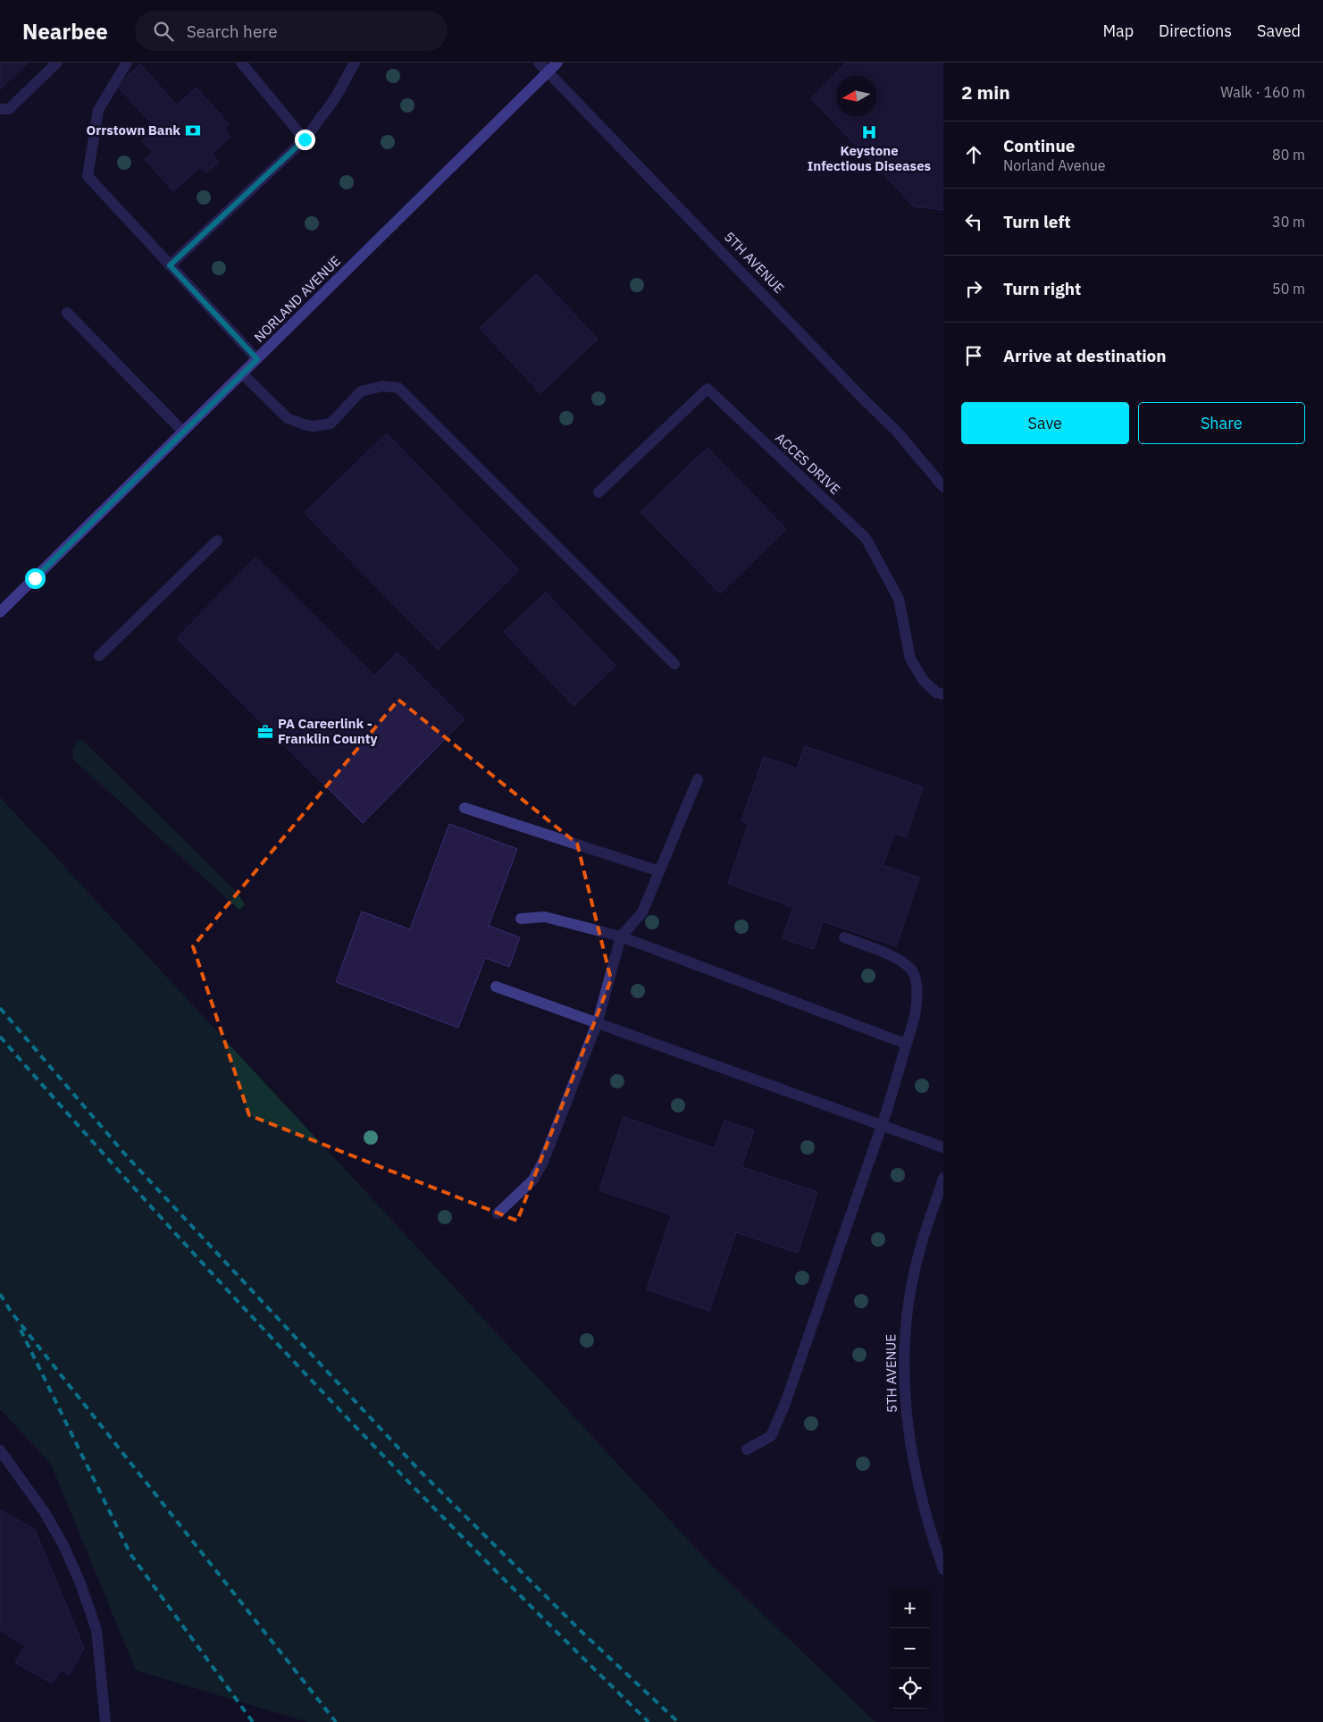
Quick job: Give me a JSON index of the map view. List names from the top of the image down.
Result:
{
  "streets": {
    "main road": ["NORLAND AVENUE"],
    "street": ["5TH AVENUE", "ACCES DRIVE"]
  },
  "crossings": [
    ["5TH AVENUE", "NORLAND AVENUE"]
  ],
  "places": {
    "bank": ["Orrstown Bank"],
    "hospital": ["Keystone Infectious Diseases"],
    "office": ["PA Careerlink - Franklin County"]
  },
  "north": "left",
  "page": {
    "header": "Nearbee",
    "search": "Search here",
    "nav": ["Map", "Directions", "Saved"],
    "heading": ["2 min", "Walk · 160 m"],
    "list": [
      ["Continue", "Norland Avenue", "80 m"],
      ["Turn left", "30 m"],
      ["Turn right", "50 m"],
      "Arrive at destination"
    ],
    "buttons": ["Save", "Share"],
    "map_buttons": ["+", "−"]
  }
}
